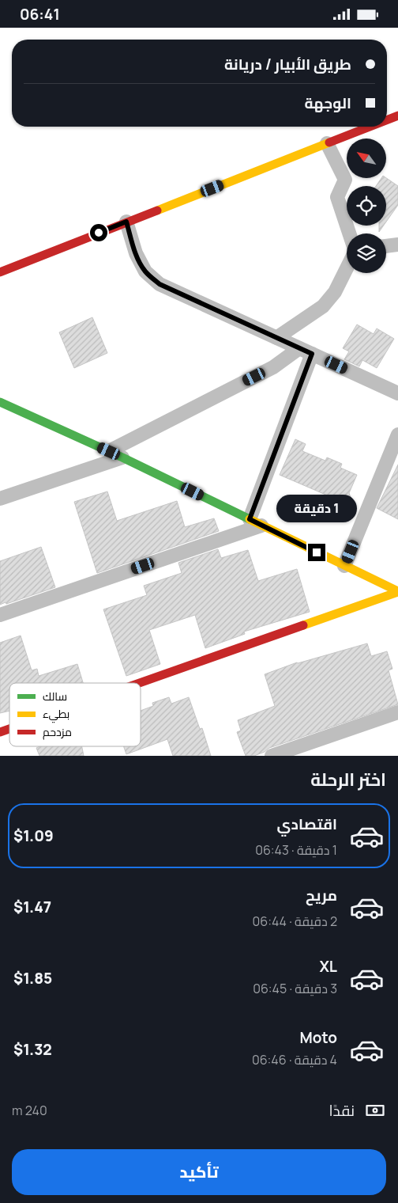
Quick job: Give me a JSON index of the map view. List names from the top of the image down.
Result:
{
  "legend": ["سالك", "بطيء", "مزدحم"],
  "north": "top left",
  "page": {
    "status": "06:41",
    "banner": ["طريق الأبيار / دريانة", "الوجهة"],
    "bubble": "1 دقيقة",
    "heading": "اختر الرحلة",
    "list": [
      {
        "name": "اقتصادي",
        "note": "1 دقيقة · 06:43",
        "value": "$1.09"
      },
      {
        "name": "مريح",
        "note": "2 دقيقة · 06:44",
        "value": "$1.47"
      },
      {
        "name": "XL",
        "note": "3 دقيقة · 06:45",
        "value": "$1.85"
      },
      {
        "name": "Moto",
        "note": "4 دقيقة · 06:46",
        "value": "$1.32"
      }
    ],
    "pay": ["نقدًا", "240 m"],
    "buttons": "تأكيد"
  }
}
